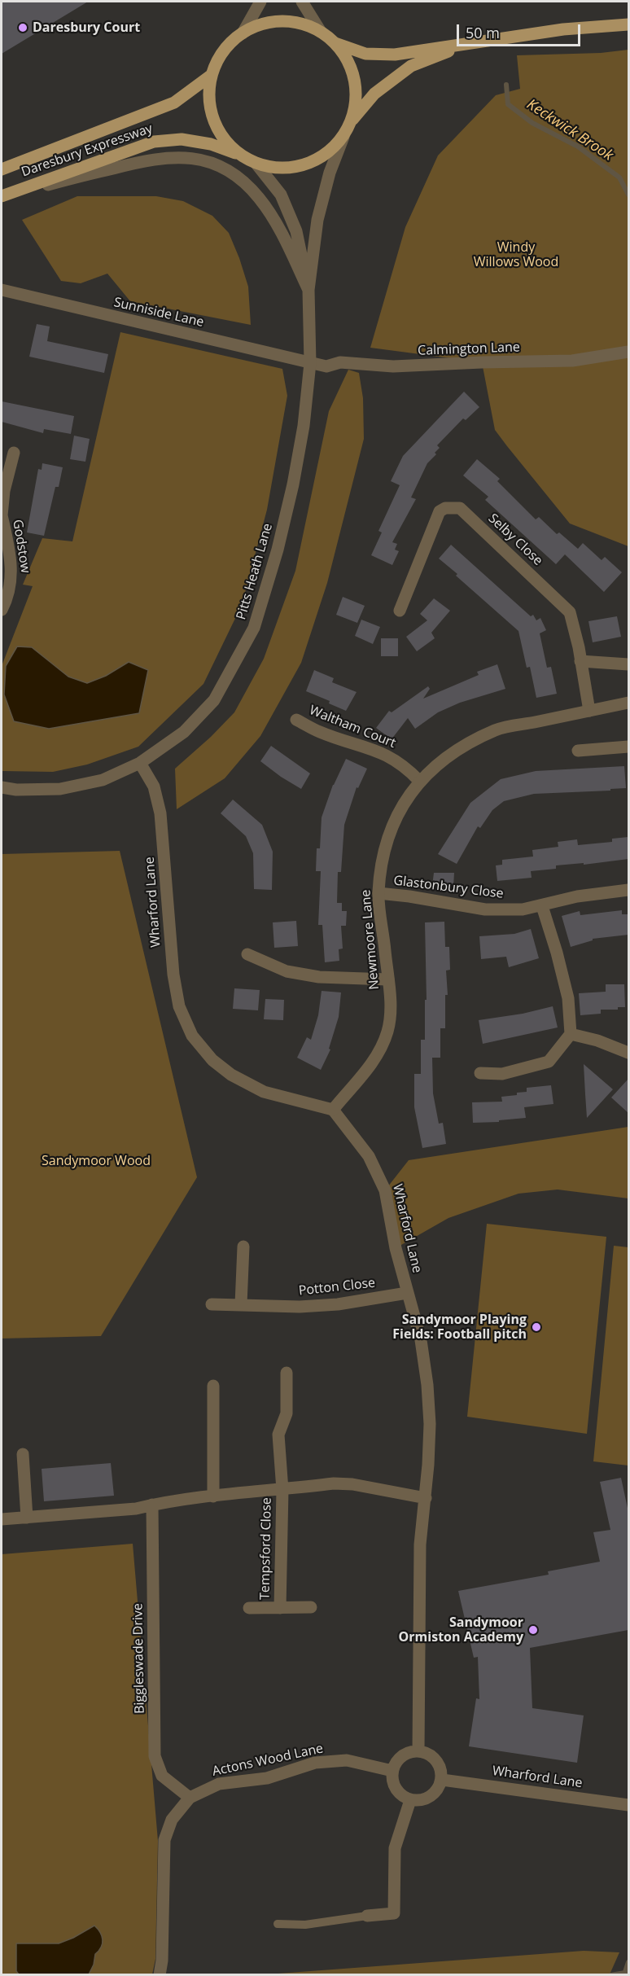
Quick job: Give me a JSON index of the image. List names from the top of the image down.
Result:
{
  "streets": {
    "main road": ["Daresbury Expressway"],
    "street": [
      "Sunniside Lane",
      "Calmington Lane",
      "Selby Close",
      "Godstow",
      "Pitts Heath Lane",
      "Waltham Court",
      "Glastonbury Close",
      "Wharford Lane",
      "Newmoore Lane",
      "Potton Close",
      "Tempsford Close",
      "Biggleswade Drive",
      "Actons Wood Lane"
    ]
  },
  "crossings": [
    ["Daresbury Expressway", "Pitts Heath Lane"],
    ["Sunniside Lane", "Calmington Lane"],
    ["Sunniside Lane", "Pitts Heath Lane"],
    ["Calmington Lane", "Pitts Heath Lane"],
    ["Selby Close", "Newmoore Lane"],
    ["Pitts Heath Lane", "Wharford Lane"],
    ["Waltham Court", "Newmoore Lane"],
    ["Glastonbury Close", "Newmoore Lane"],
    ["Wharford Lane", "Newmoore Lane"],
    ["Wharford Lane", "Potton Close"],
    ["Wharford Lane", "Actons Wood Lane"],
    ["Biggleswade Drive", "Actons Wood Lane"]
  ],
  "water": ["Keckwick Brook"],
  "parks": ["Windy Willows Wood", "Sandymoor Wood"],
  "places": ["Daresbury Court", "Sandymoor Playing Fields: Football pitch", "Sandymoor Ormiston Academy"],
  "scale_bar": "50 m"
}
